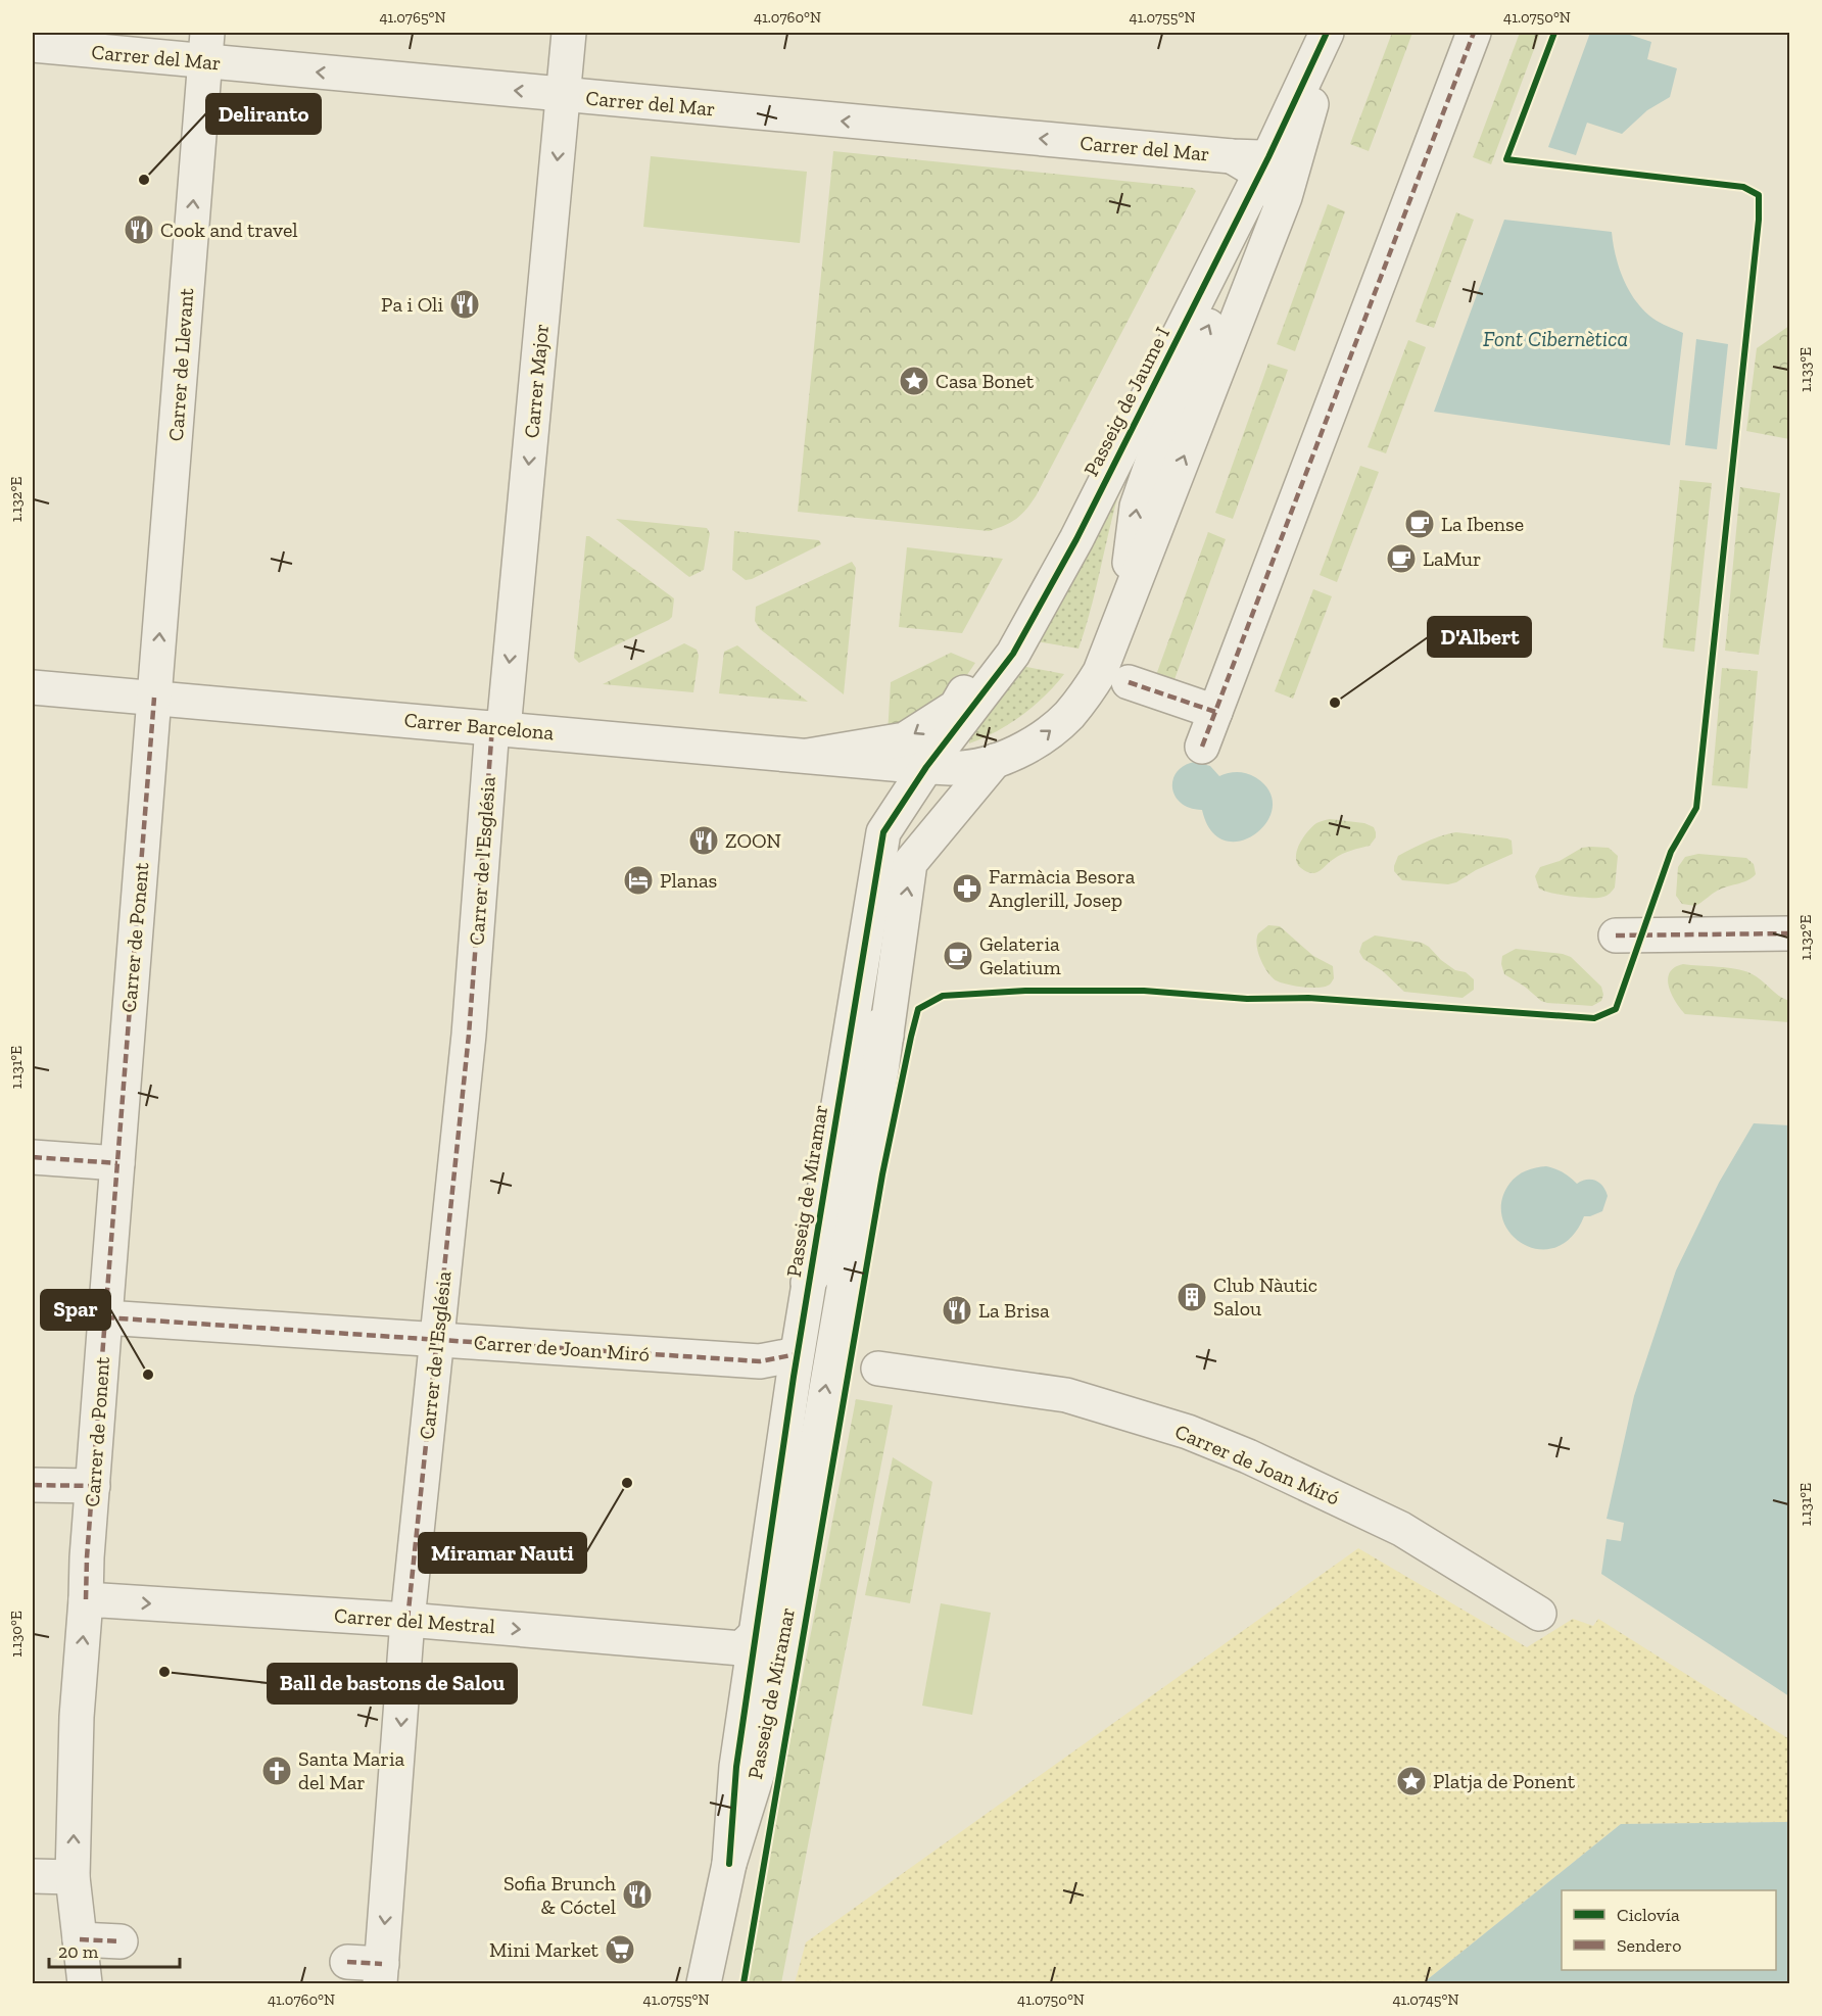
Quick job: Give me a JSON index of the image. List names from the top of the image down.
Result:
{
  "streets": {
    "street": [
      "Carrer del Mar",
      "Carrer de Llevant",
      "Carrer Major",
      "Passeig de Jaume I",
      "Carrer Barcelona",
      "Carrer de l'Església",
      "Carrer de Ponent",
      "Passeig de Miramar",
      "Carrer de Joan Miró",
      "Carrer del Mestral"
    ]
  },
  "crossings": [
    ["Carrer del Mar", "Carrer de Llevant"],
    ["Carrer del Mar", "Carrer Major"],
    ["Carrer del Mar", "Passeig de Jaume I"],
    ["Carrer de Llevant", "Carrer Barcelona"],
    ["Carrer de Llevant", "Carrer de Ponent"],
    ["Carrer Major", "Carrer Barcelona"],
    ["Carrer Major", "Carrer de l'Església"],
    ["Passeig de Jaume I", "Carrer Barcelona"],
    ["Passeig de Jaume I", "Passeig de Miramar"],
    ["Carrer Barcelona", "Carrer de l'Església"],
    ["Carrer Barcelona", "Carrer de Ponent"],
    ["Carrer Barcelona", "Passeig de Miramar"],
    ["Carrer de l'Església", "Carrer de Joan Miró"],
    ["Carrer de l'Església", "Carrer del Mestral"],
    ["Carrer de Ponent", "Carrer de Joan Miró"],
    ["Carrer de Ponent", "Carrer del Mestral"],
    ["Passeig de Miramar", "Carrer de Joan Miró"],
    ["Passeig de Miramar", "Carrer del Mestral"]
  ],
  "one_way": [
    "Carrer del Mar",
    "Carrer de Llevant",
    "Carrer Major",
    "Carrer del Mestral"
  ],
  "water": ["Font Cibernètica"],
  "places": {
    "other": [
      "Deliranto",
      "D'Albert",
      "Spar",
      "Miramar Nauti",
      "Ball de bastons de Salou"
    ],
    "restaurant": [
      "Cook and travel",
      "Pa i Oli",
      "ZOON",
      "La Brisa",
      "Sofia Brunch & Cóctel"
    ],
    "place": ["Casa Bonet", "Platja de Ponent"],
    "cafe": ["La Ibense", "LaMur", "Gelateria Gelatium"],
    "hotel": ["Planas"],
    "pharmacy": ["Farmàcia Besora Anglerill, Josep"],
    "building": ["Club Nàutic Salou"],
    "church": ["Santa Maria del Mar"],
    "supermarket": ["Mini Market"]
  },
  "legend": ["Ciclovía", "Sendero"],
  "scale_bar": "20 m",
  "coordinates": [
    "41.0765°N",
    "41.0760°N",
    "41.0755°N",
    "41.0750°N",
    "1.133°E",
    "1.132°E",
    "1.131°E",
    "1.130°E",
    "41.0745°N"
  ]
}
